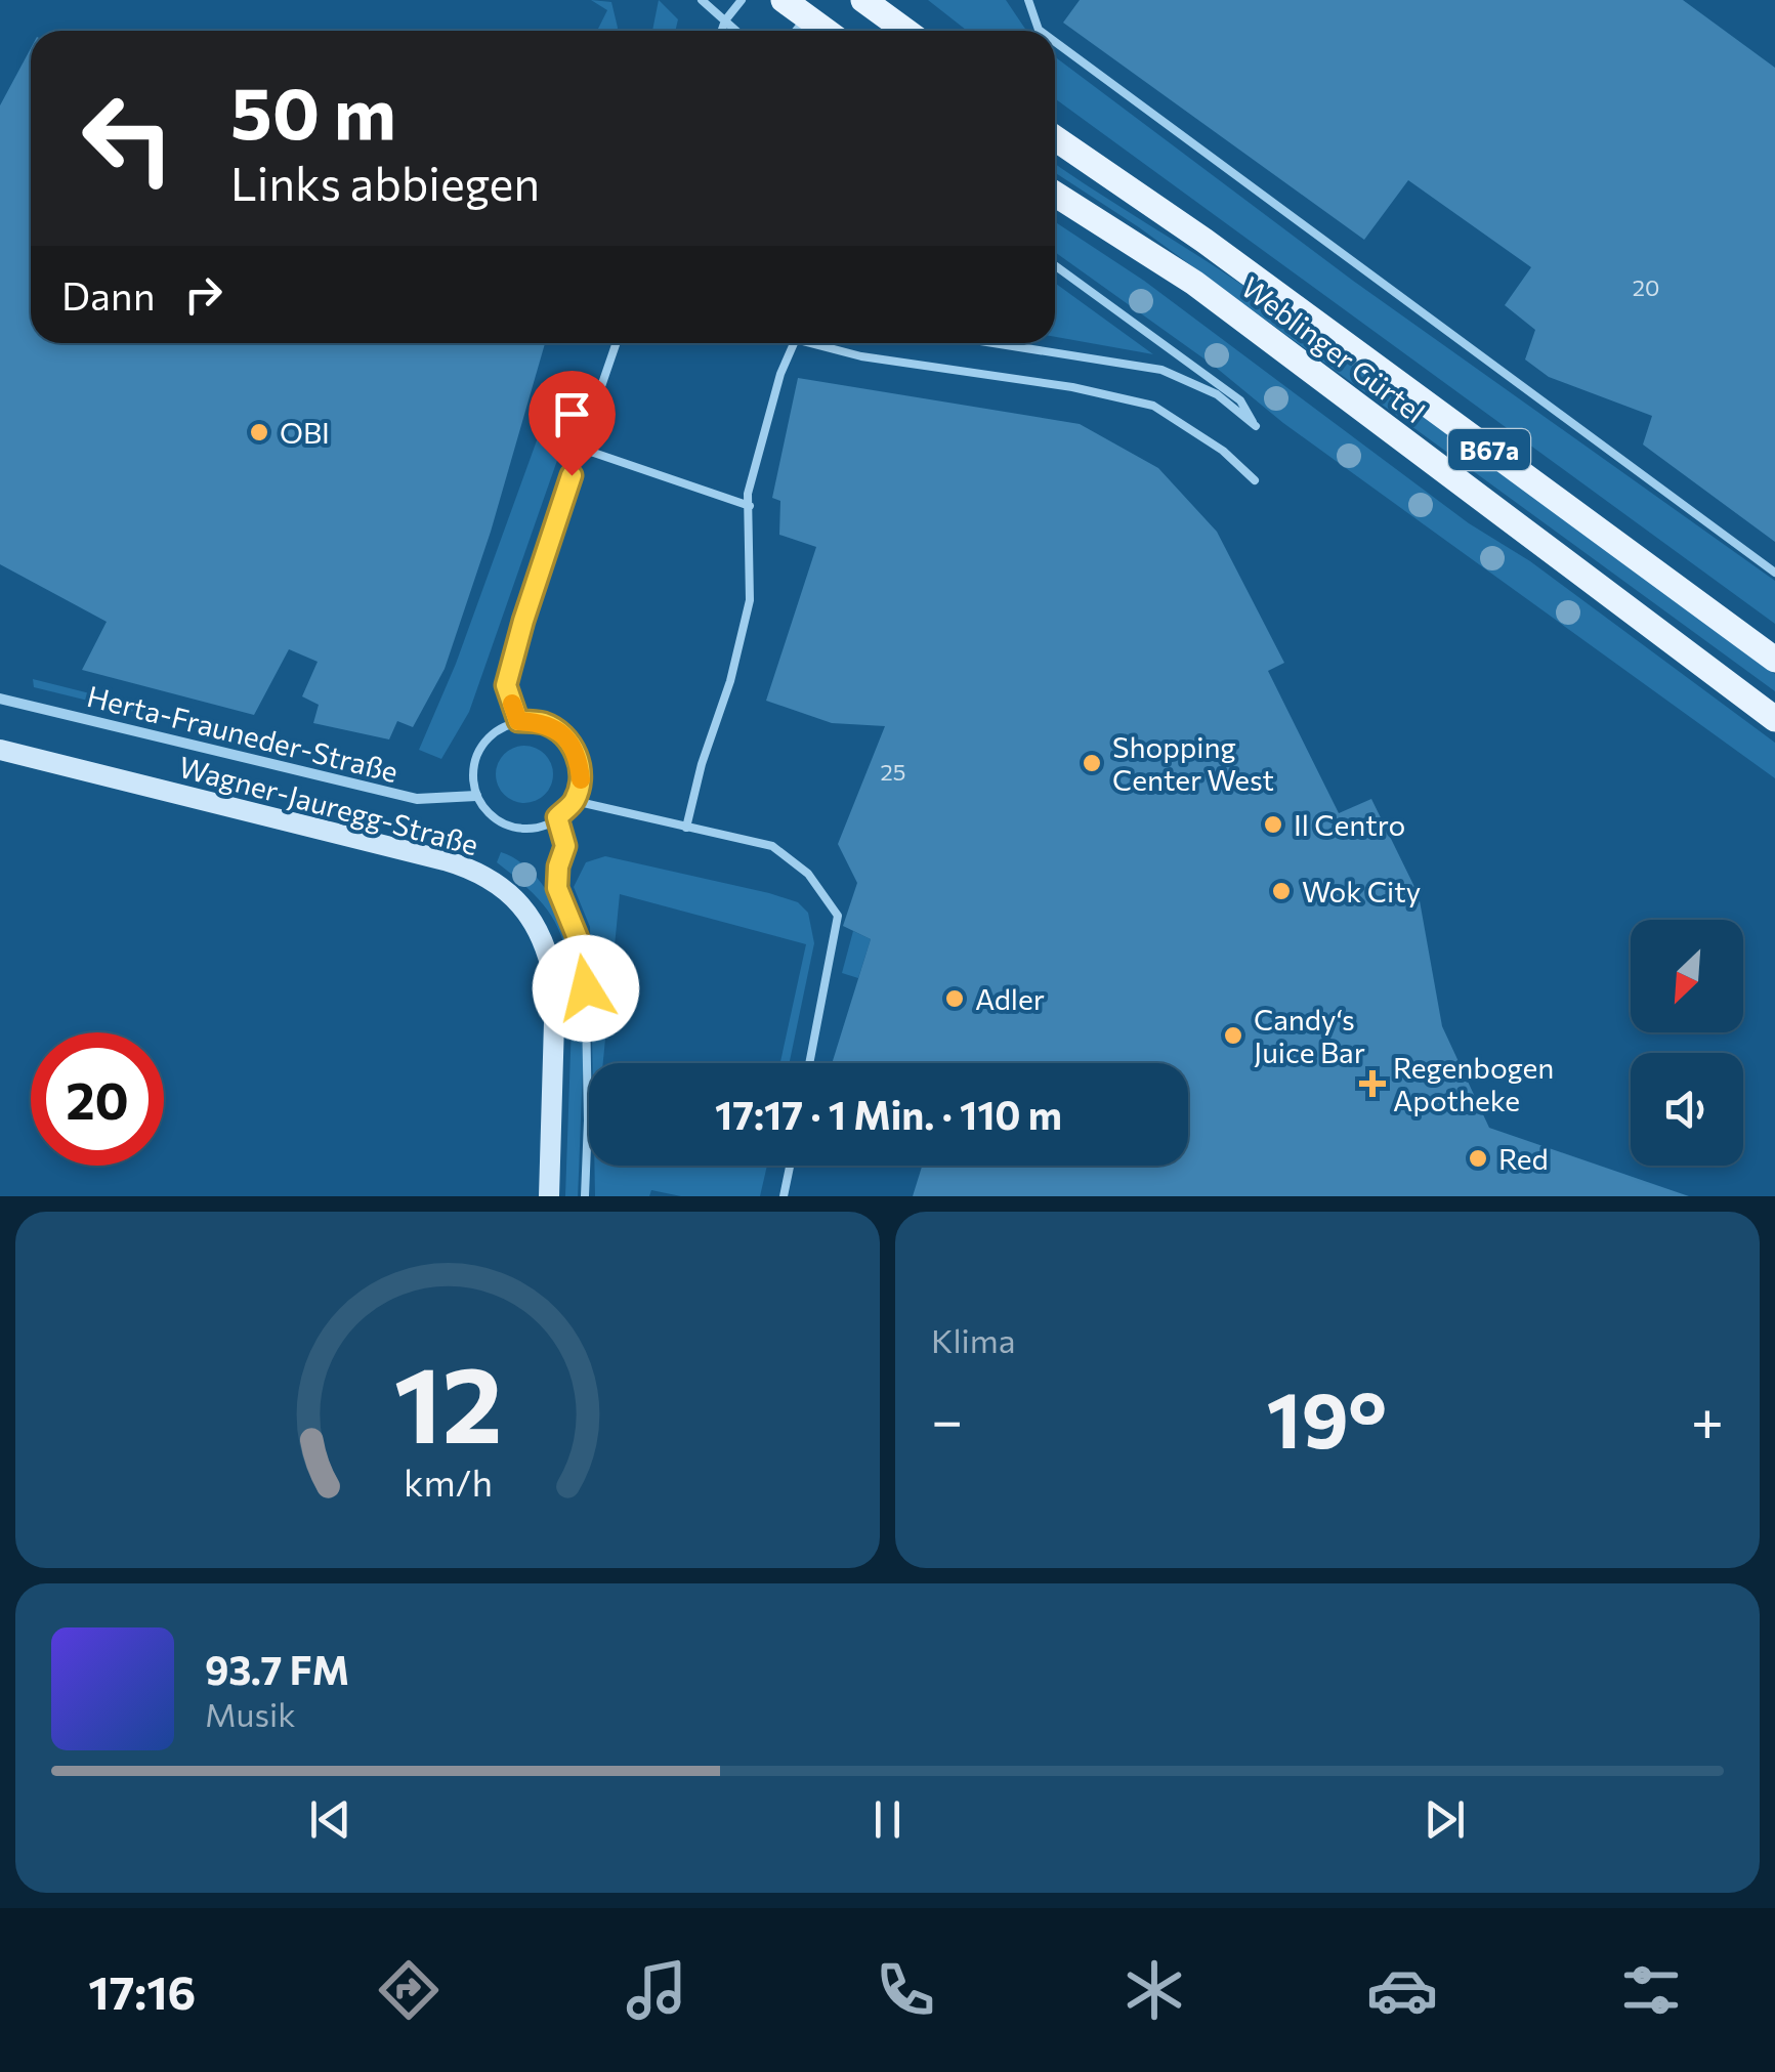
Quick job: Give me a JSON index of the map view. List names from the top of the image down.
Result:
{
  "streets": {
    "main road": ["Weblinger Gürtel", "B67a", "Wagner-Jauregg-Straße"],
    "street": ["Herta-Frauneder-Straße"]
  },
  "places": {
    "other": [
      "OBI",
      "Shopping Center West",
      "Il Centro",
      "Wok City",
      "Adler",
      "Candy‘s Juice Bar",
      "Red"
    ],
    "health": ["Regenbogen Apotheke"]
  },
  "house_numbers": ["20", "25"],
  "north": "bottom left",
  "page": {
    "turn": ["50 m", "Links abbiegen"],
    "then": "Dann",
    "limit": "20",
    "trip": "17:17 · 1 Min. · 110 m",
    "tile": "Klima",
    "heat": ["−", "19°", "+"],
    "song": ["93.7 FM", "Musik"],
    "tabs": "17:16",
    "gauge": ["12", "km/h"]
  }
}
